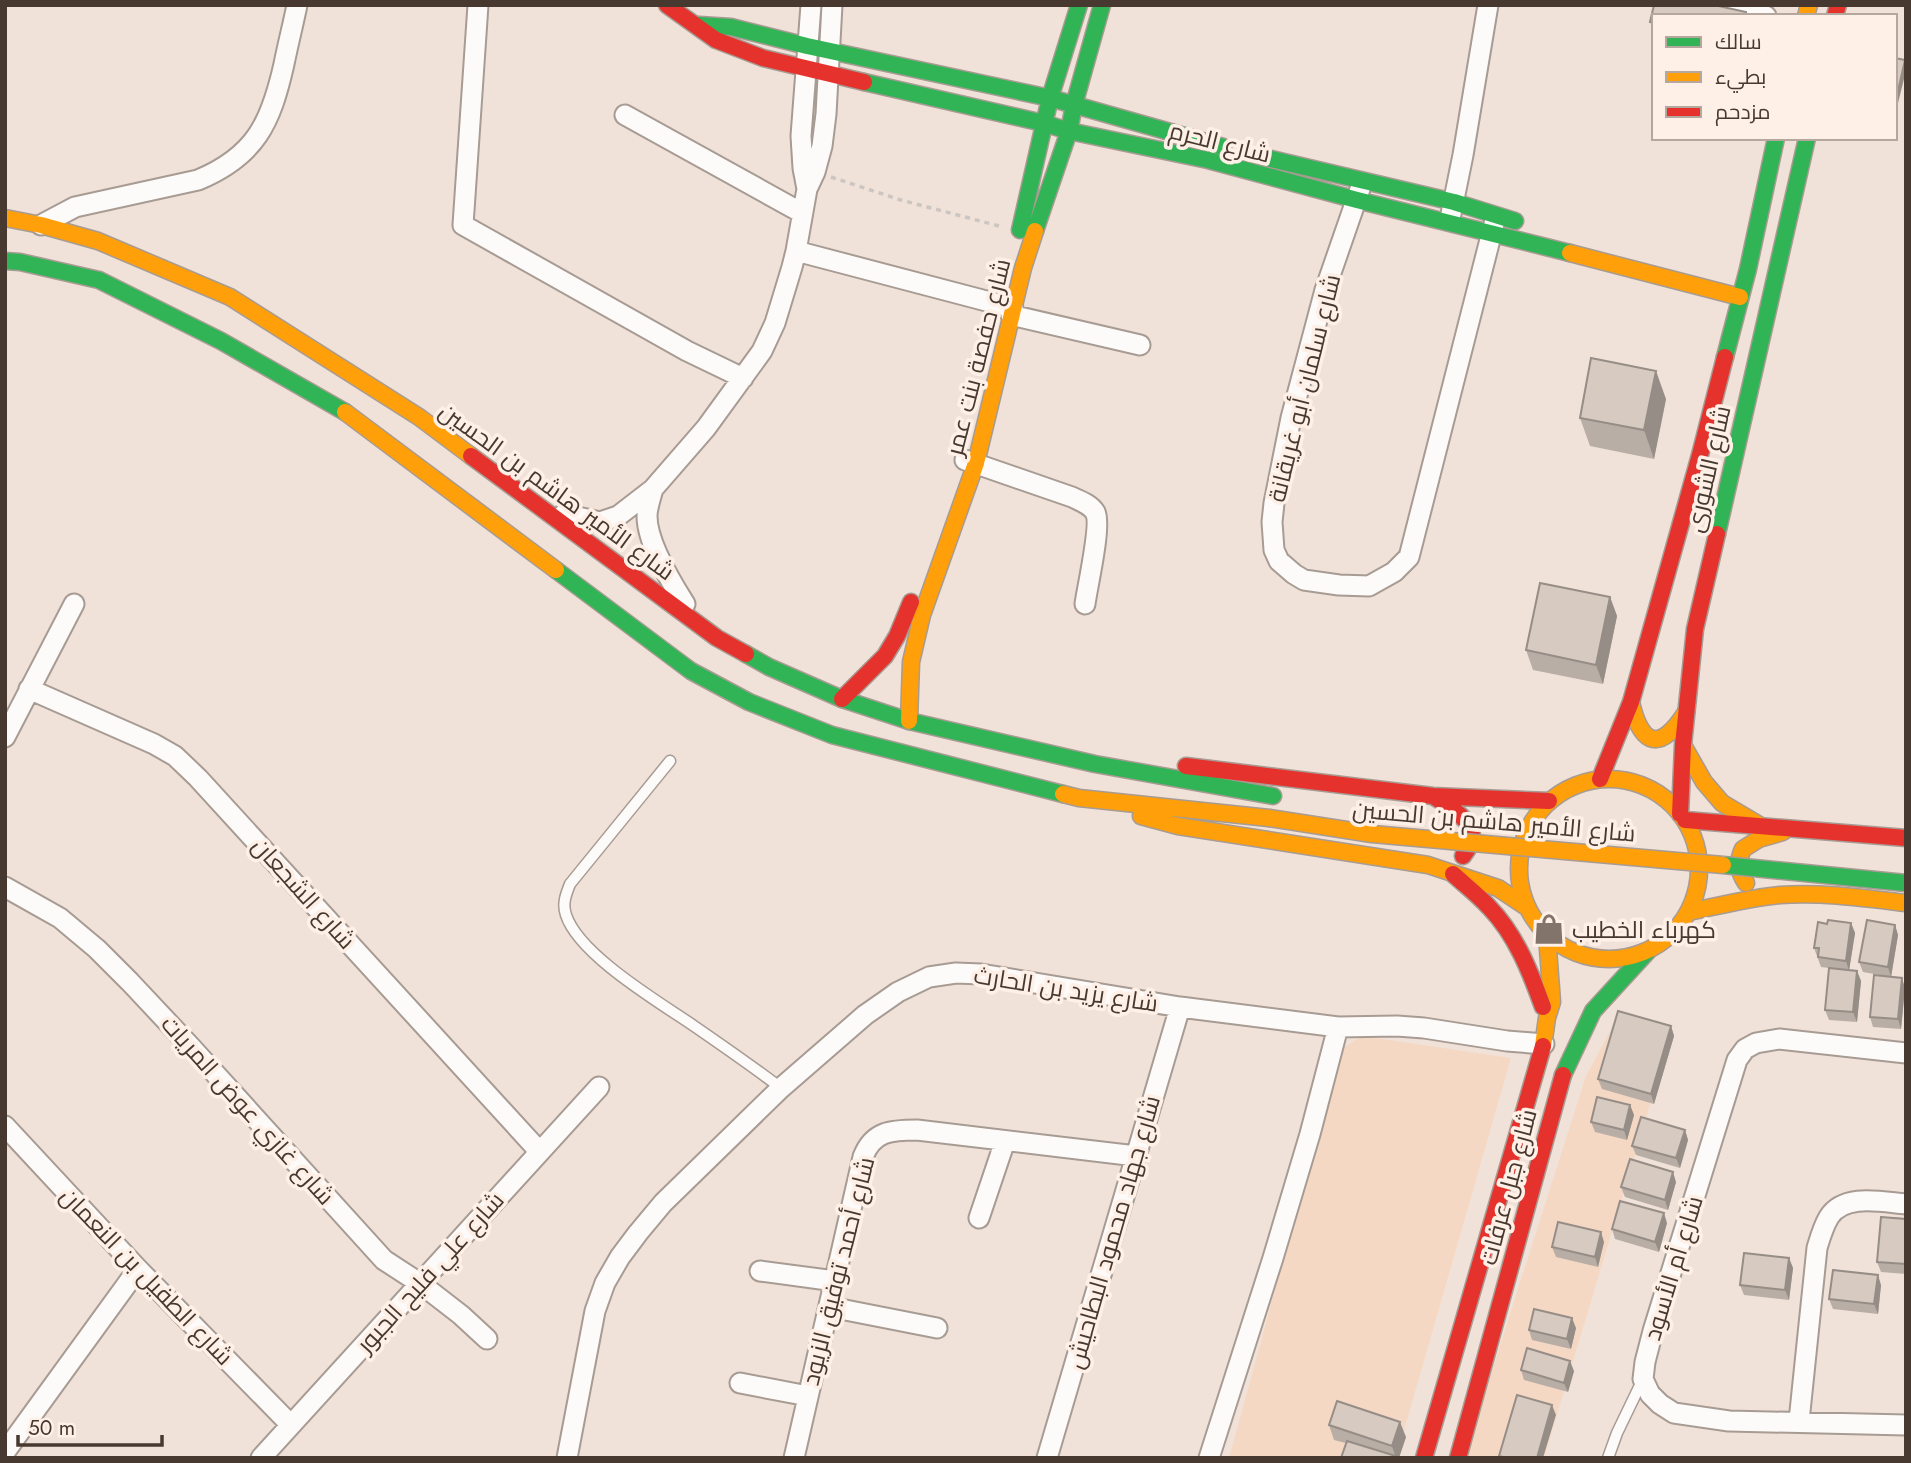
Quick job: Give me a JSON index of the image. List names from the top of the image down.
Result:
{
  "streets": {
    "main road": [
      "شارع الحرم",
      "شارع حفصة بنت عمر",
      "شارع الشورى",
      "شارع الأمير هاشم بن الحسين",
      "شارع جبل عرفات"
    ],
    "street": [
      "شارع سلمان أبو غريقانة",
      "شارع الشجعان",
      "شارع يزيد بن الحارث",
      "شارع غازي عوض المريات",
      "شارع جهاد محمود البطاحيش",
      "شارع أم الأسود",
      "شارع أحمد توفيق الزيود",
      "شارع علي فليح الجبور",
      "شارع الطفيل بن النعمان"
    ]
  },
  "crossings": [
    ["شارع الحرم", "شارع حفصة بنت عمر"],
    ["شارع الحرم", "شارع سلمان أبو غريقانة"],
    ["شارع الحرم", "شارع الشورى"],
    ["شارع حفصة بنت عمر", "شارع الأمير هاشم بن الحسين"],
    ["شارع الشورى", "شارع الأمير هاشم بن الحسين"],
    ["شارع الشورى", "شارع جبل عرفات"],
    ["شارع الأمير هاشم بن الحسين", "شارع جبل عرفات"],
    ["شارع الشجعان", "شارع علي فليح الجبور"],
    ["شارع يزيد بن الحارث", "شارع جبل عرفات"],
    ["شارع يزيد بن الحارث", "شارع جهاد محمود البطاحيش"],
    ["شارع غازي عوض المريات", "شارع علي فليح الجبور"],
    ["شارع جهاد محمود البطاحيش", "شارع أحمد توفيق الزيود"],
    ["شارع علي فليح الجبور", "شارع الطفيل بن النعمان"]
  ],
  "places": {
    "shop": ["كهرباء الخطيب"]
  },
  "legend": ["سالك", "بطيء", "مزدحم"],
  "scale_bar": "50 m"
}
